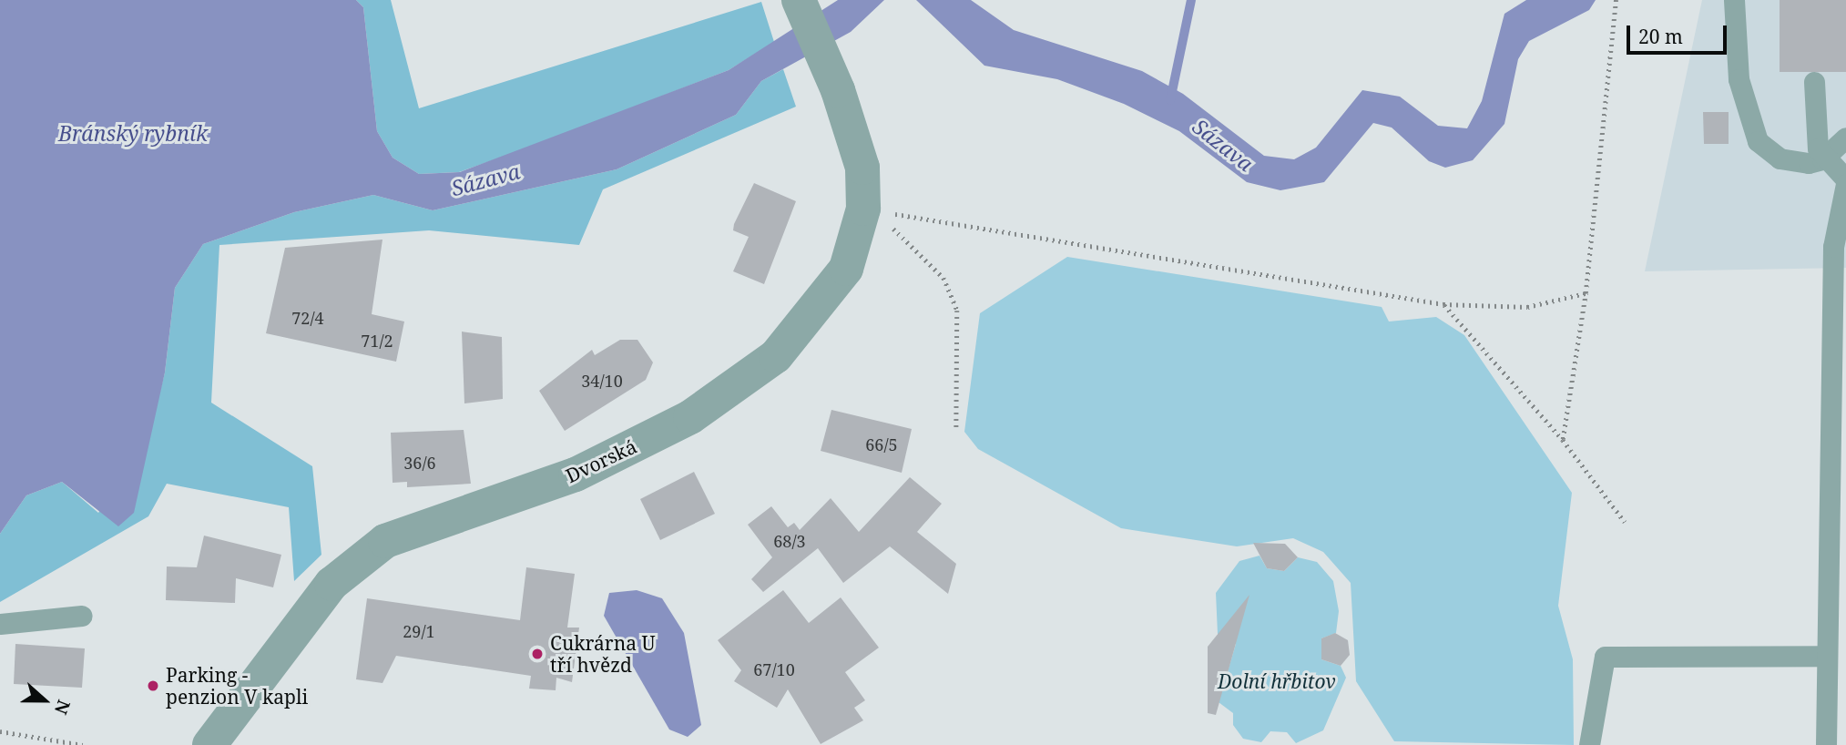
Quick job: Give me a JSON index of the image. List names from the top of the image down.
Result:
{
  "streets": {
    "street": ["Dvorská"]
  },
  "water": ["Bránský rybník", "Sázava"],
  "parks": ["Dolní hřbitov"],
  "places": ["Cukrárna U tří hvězd", "Parking - penzion V kapli"],
  "house_numbers": [
    "72/4",
    "71/2",
    "34/10",
    "66/5",
    "36/6",
    "68/3",
    "29/1",
    "67/10"
  ],
  "scale_bar": "20 m",
  "north": "right"
}
